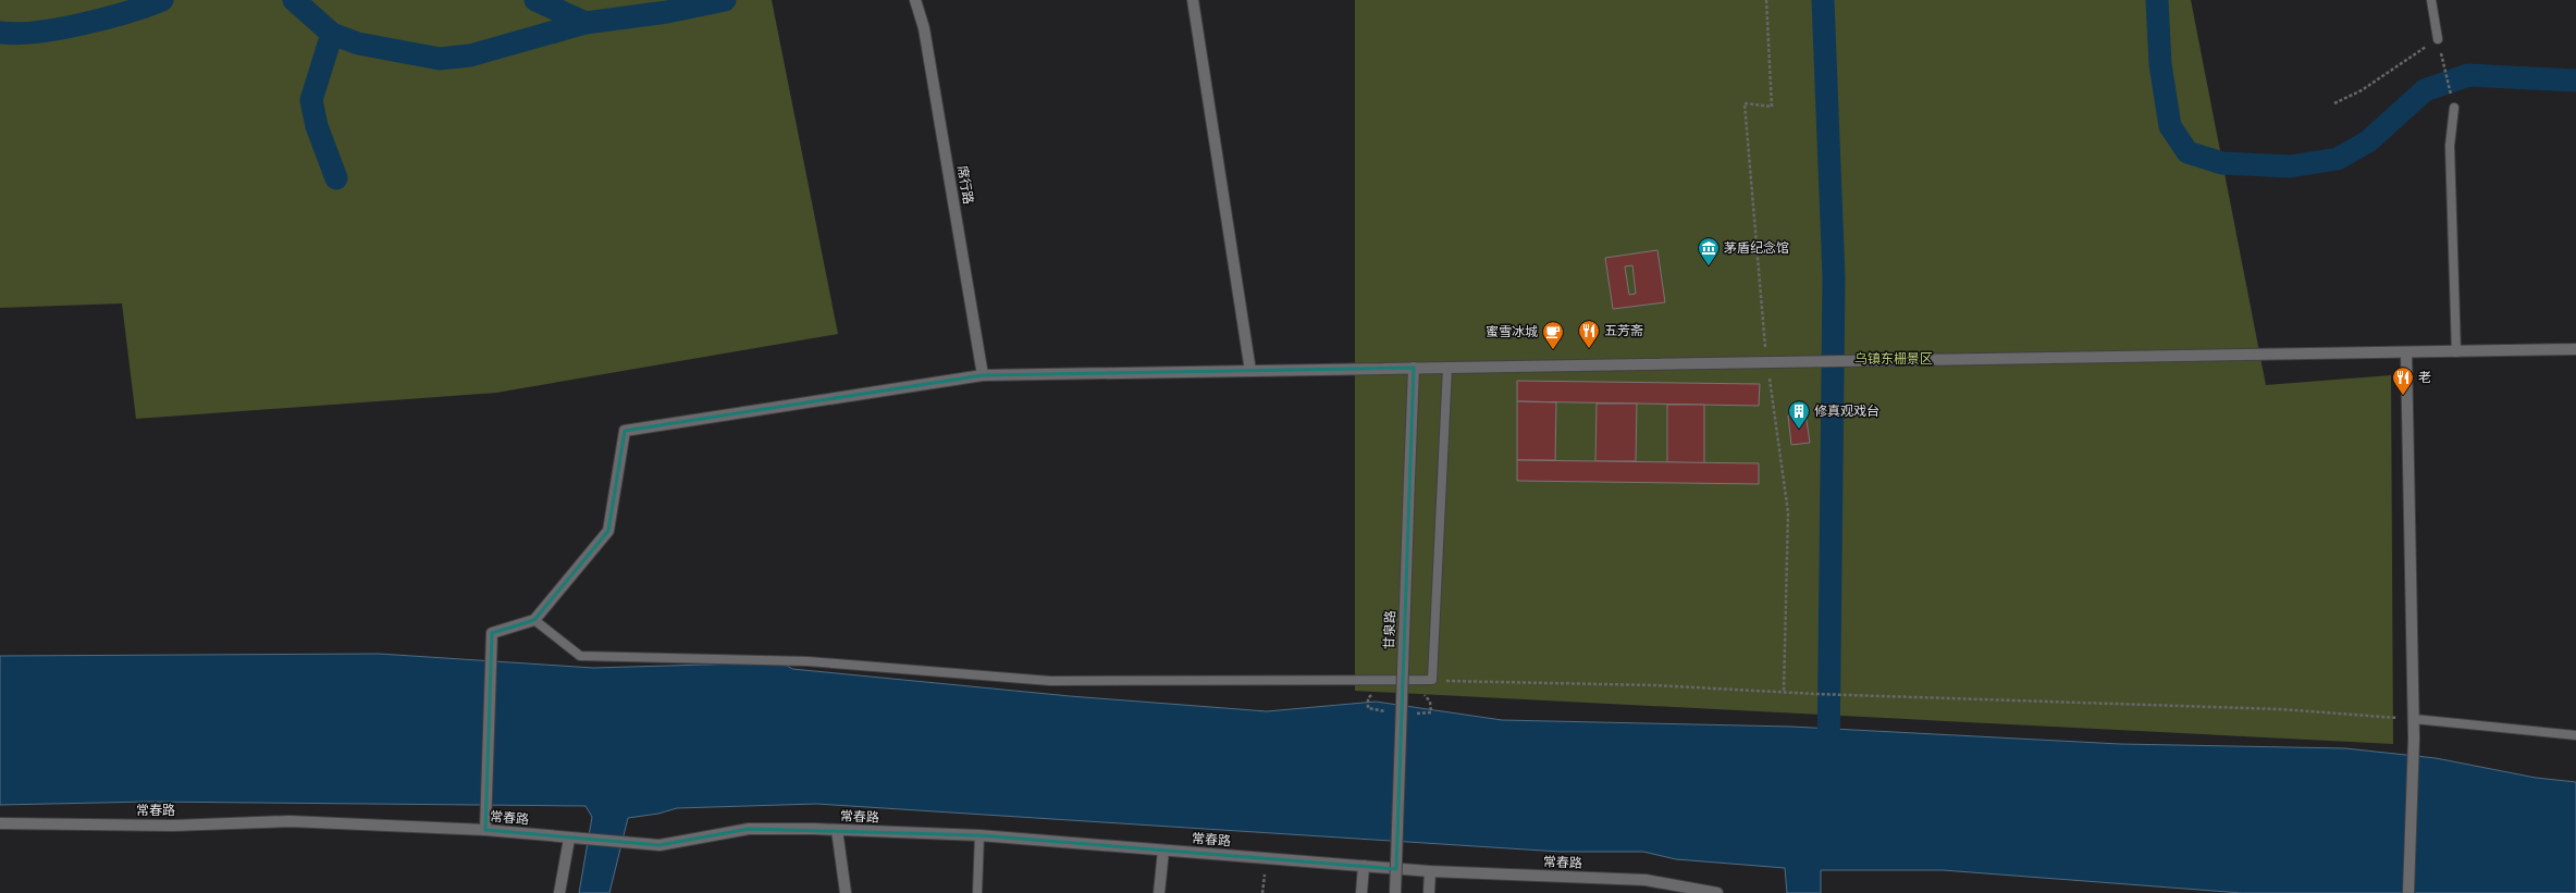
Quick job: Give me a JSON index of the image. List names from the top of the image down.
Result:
{
  "streets": {
    "street": ["席行路", "甘泉路", "常春路"]
  },
  "parks": ["乌镇东栅景区"],
  "places": {
    "museum": ["茅盾纪念馆"],
    "restaurant": ["五芳斋", "老"],
    "cafe": ["蜜雪冰城"],
    "building": ["修真观戏台"]
  }
}
